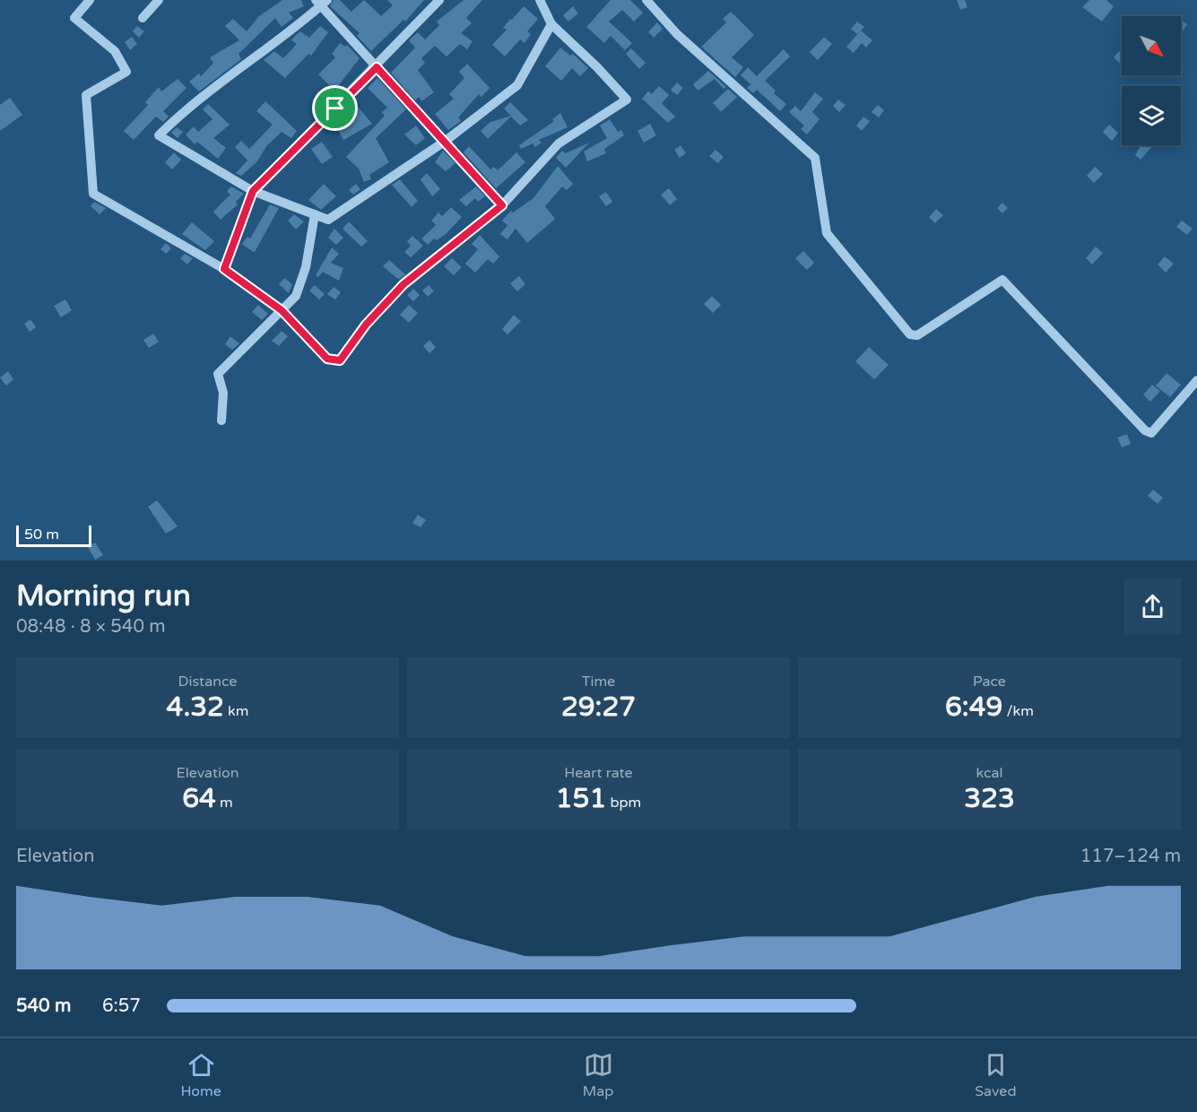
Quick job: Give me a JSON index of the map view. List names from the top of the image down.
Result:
{
  "scale_bar": "50 m",
  "north": "bottom right",
  "page": {
    "scale": "50 m",
    "heading": ["Morning run", "08:48 · 8 × 540 m"],
    "stats": [
      ["Distance", "4.32 km"],
      ["Time", "29:27"],
      ["Pace", "6:49 /km"],
      ["Elevation", "64 m"],
      ["Heart rate", "151 bpm"],
      ["kcal", "323"]
    ],
    "chart": ["Elevation", "117–124 m"],
    "list": [
      {
        "name": "540 m",
        "note": "6:57"
      }
    ],
    "tabs": ["Home", "Map", "Saved"]
  }
}
